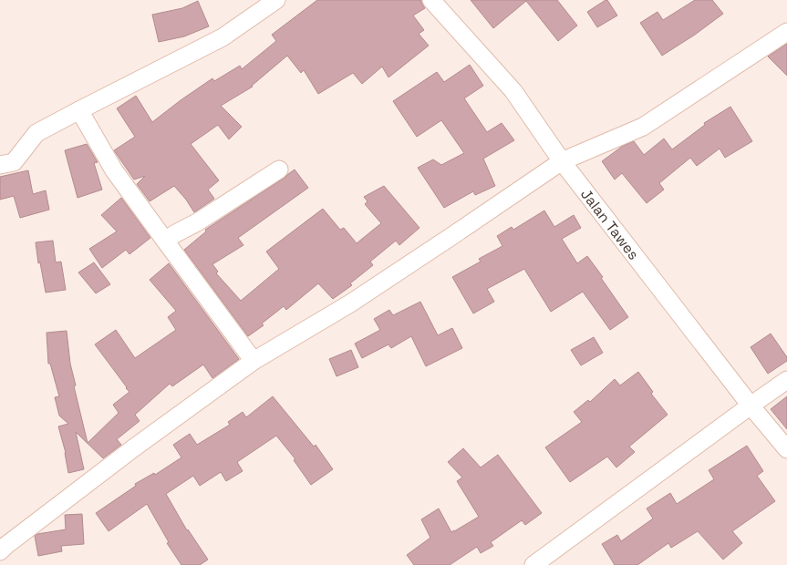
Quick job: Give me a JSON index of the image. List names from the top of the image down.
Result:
{
  "streets": {
    "street": ["Jalan Tawes"]
  }
}
